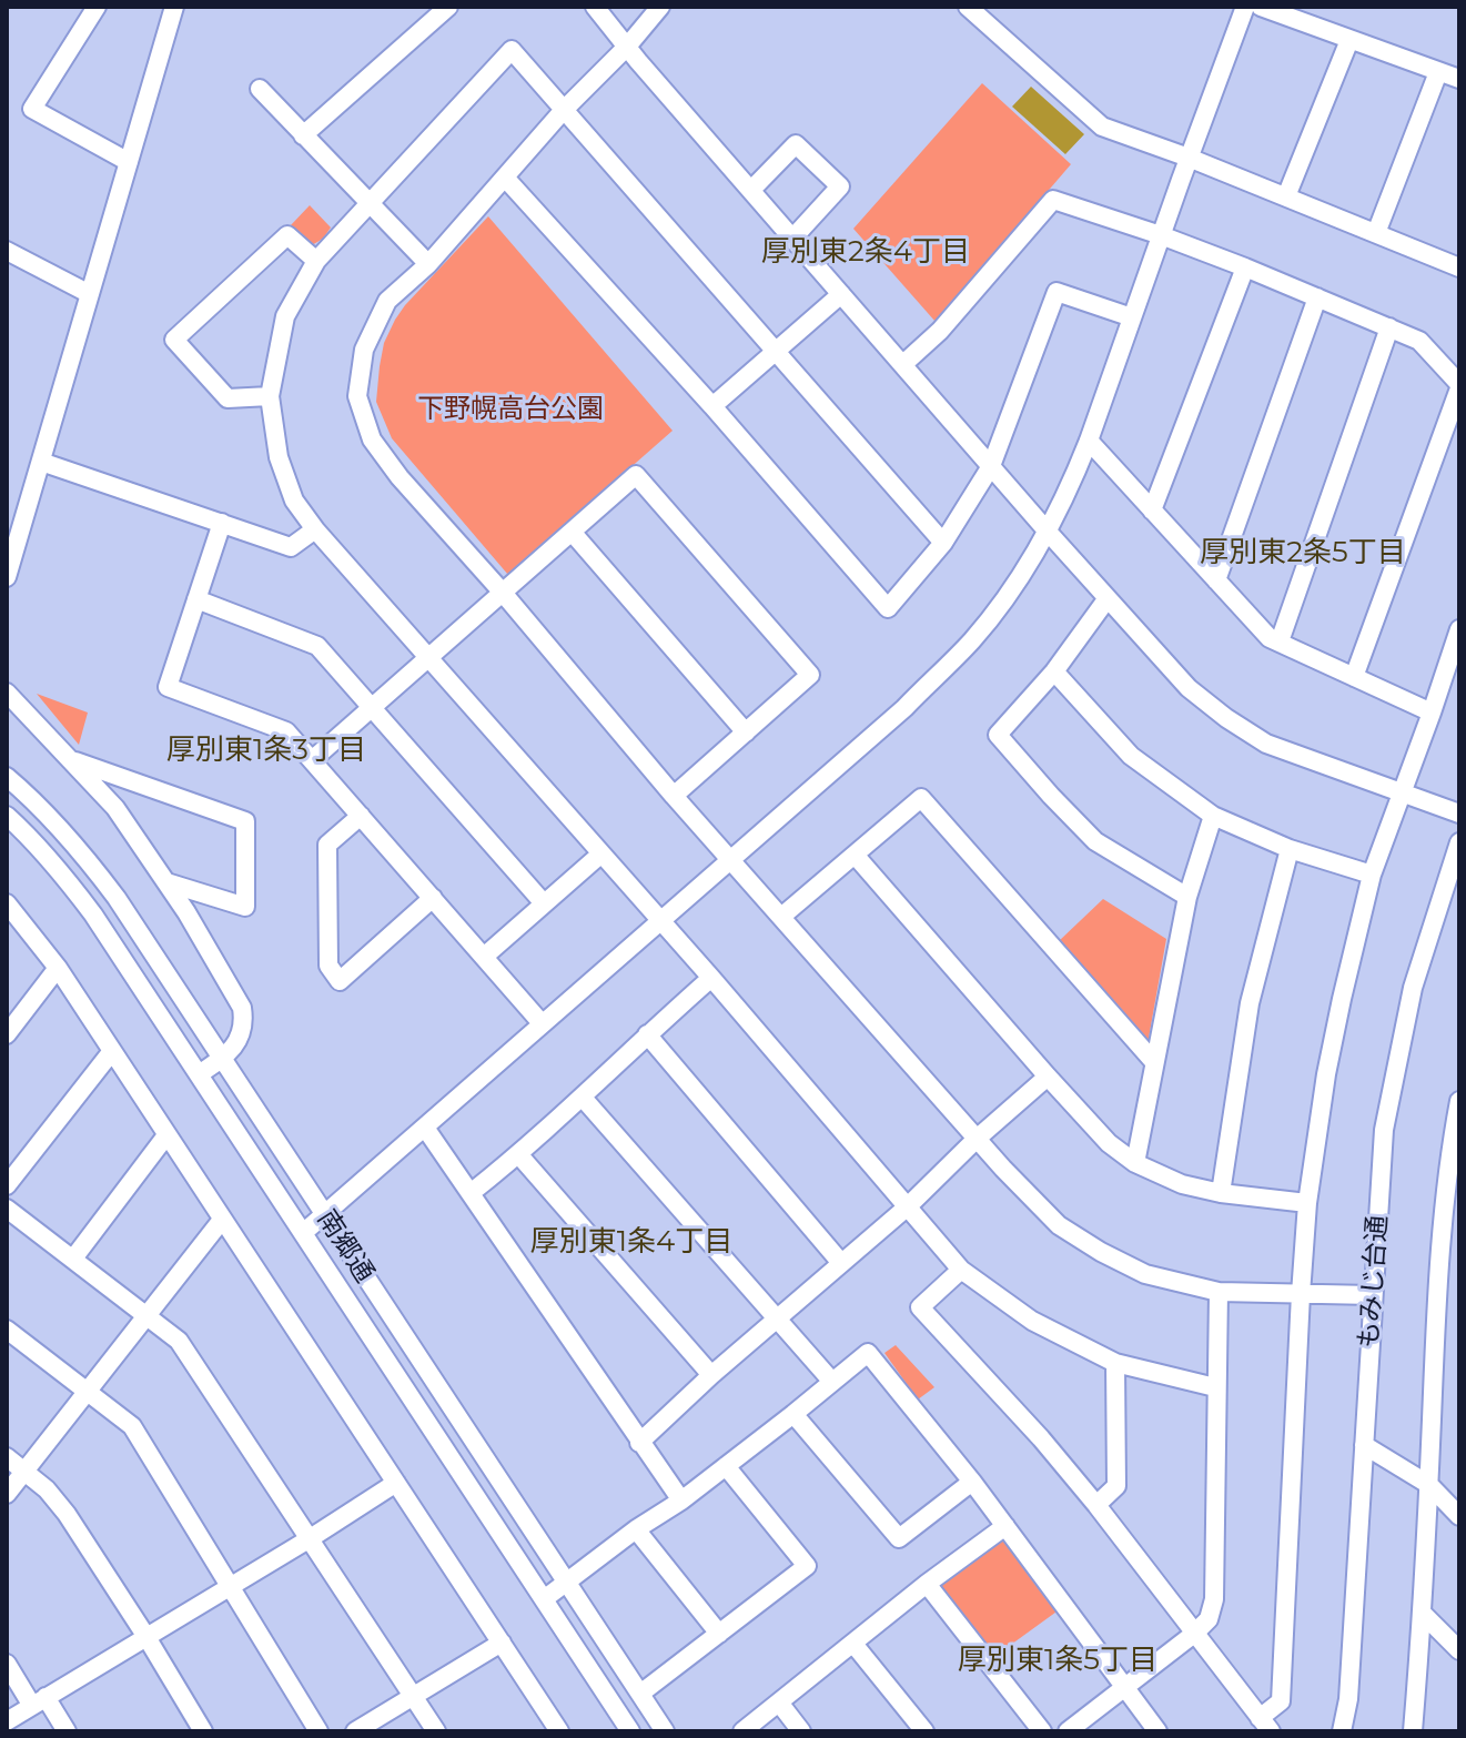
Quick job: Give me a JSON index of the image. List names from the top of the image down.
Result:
{
  "streets": {
    "street": ["南郷通", "もみじ台通"]
  },
  "districts": [
    "厚別東2条4丁目",
    "厚別東2条5丁目",
    "厚別東1条3丁目",
    "厚別東1条4丁目",
    "厚別東1条5丁目"
  ],
  "parks": ["下野幌高台公園"]
}
